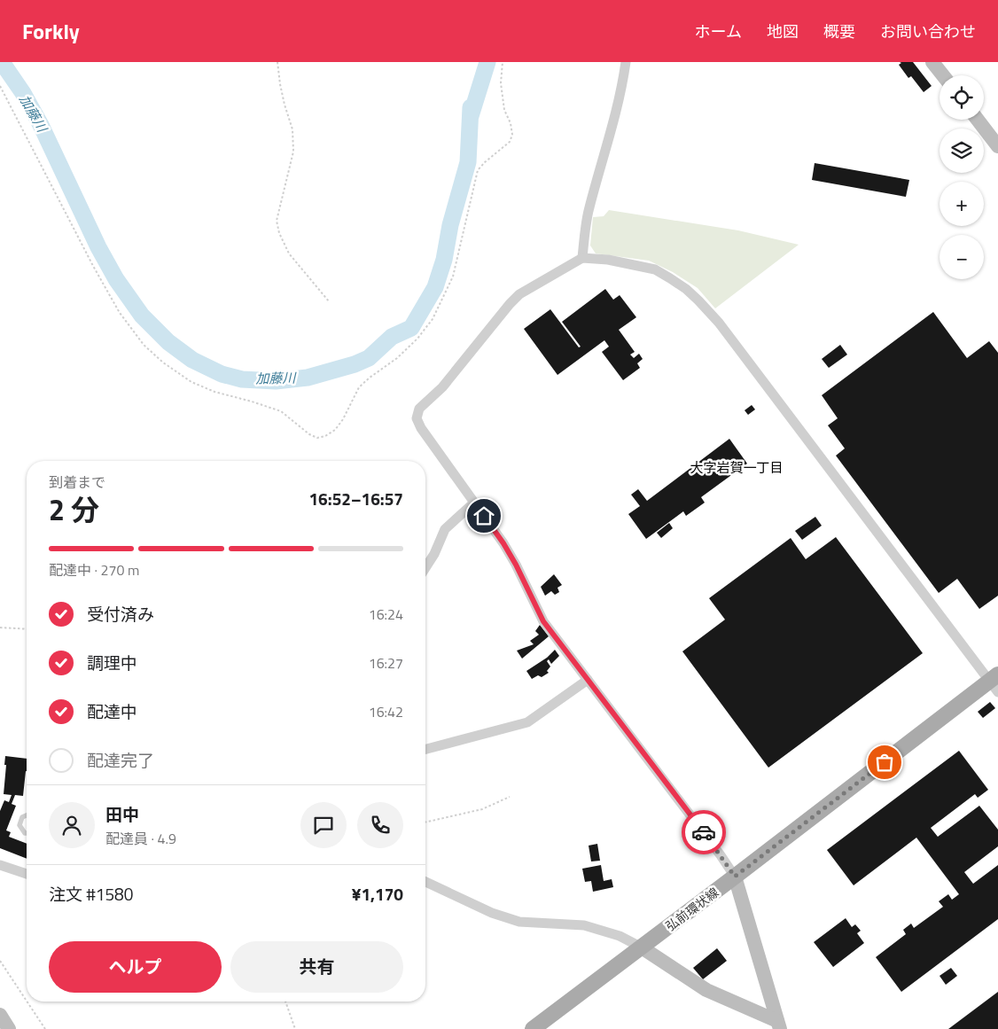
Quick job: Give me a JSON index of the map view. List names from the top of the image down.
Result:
{
  "streets": {
    "main road": ["弘前環状線"]
  },
  "districts": ["大字岩賀一丁目"],
  "water": ["加藤川"],
  "page": {
    "header": "Forkly",
    "nav": [
      "ホーム",
      "地図",
      "概要",
      "お問い合わせ"
    ],
    "map_buttons": ["+", "−"],
    "heading": ["2 分", "到着まで", "16:52–16:57"],
    "panel": [
      "田中",
      "配達員 · 4.9",
      "注文 #1580",
      "¥1,170"
    ],
    "bar": "配達中 · 270 m",
    "list": [
      ["受付済み", "16:24"],
      ["調理中", "16:27"],
      ["配達中", "16:42"],
      "配達完了"
    ],
    "buttons": ["ヘルプ", "共有"]
  }
}
